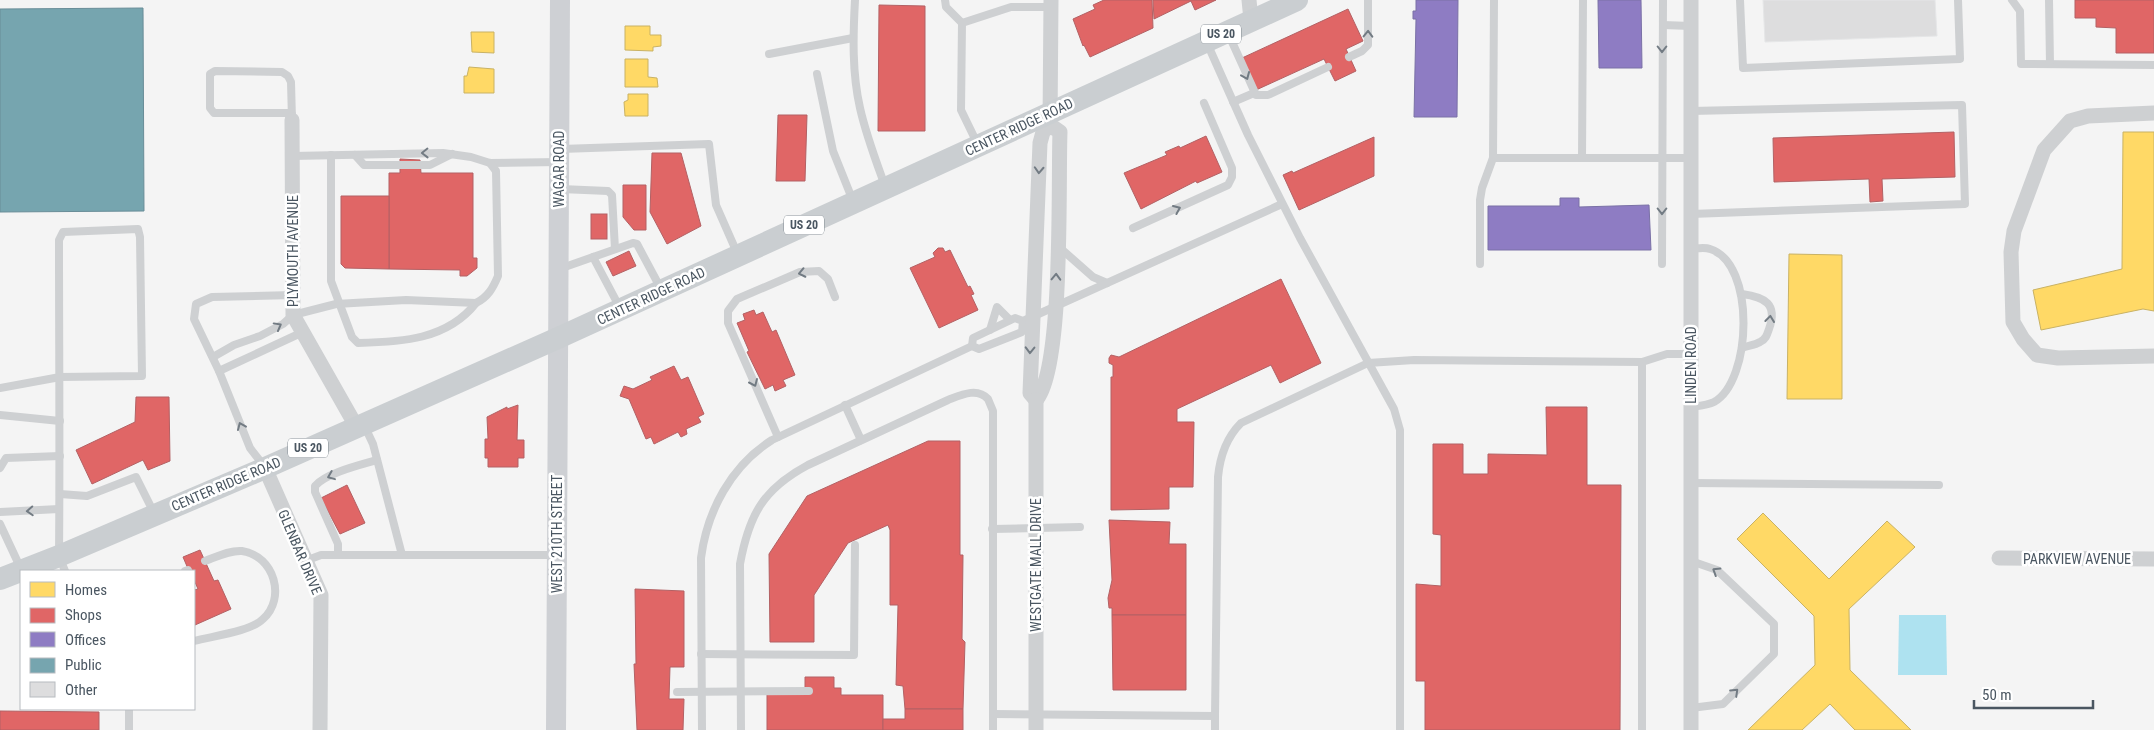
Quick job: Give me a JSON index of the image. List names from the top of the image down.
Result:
{
  "streets": {
    "main road": ["US 20", "CENTER RIDGE ROAD"],
    "street": [
      "WAGAR ROAD",
      "PLYMOUTH AVENUE",
      "LINDEN ROAD",
      "WEST 210TH STREET",
      "GLENBAR DRIVE",
      "PARKVIEW AVENUE",
      "WESTGATE MALL DRIVE"
    ]
  },
  "crossings": [
    ["CENTER RIDGE ROAD", "WAGAR ROAD"],
    ["CENTER RIDGE ROAD", "PLYMOUTH AVENUE"],
    ["CENTER RIDGE ROAD", "WEST 210TH STREET"],
    ["CENTER RIDGE ROAD", "GLENBAR DRIVE"],
    ["CENTER RIDGE ROAD", "WESTGATE MALL DRIVE"],
    ["WAGAR ROAD", "WEST 210TH STREET"]
  ],
  "legend": [
    "Homes",
    "Shops",
    "Offices",
    "Public",
    "Other"
  ],
  "scale_bar": "50 m"
}
